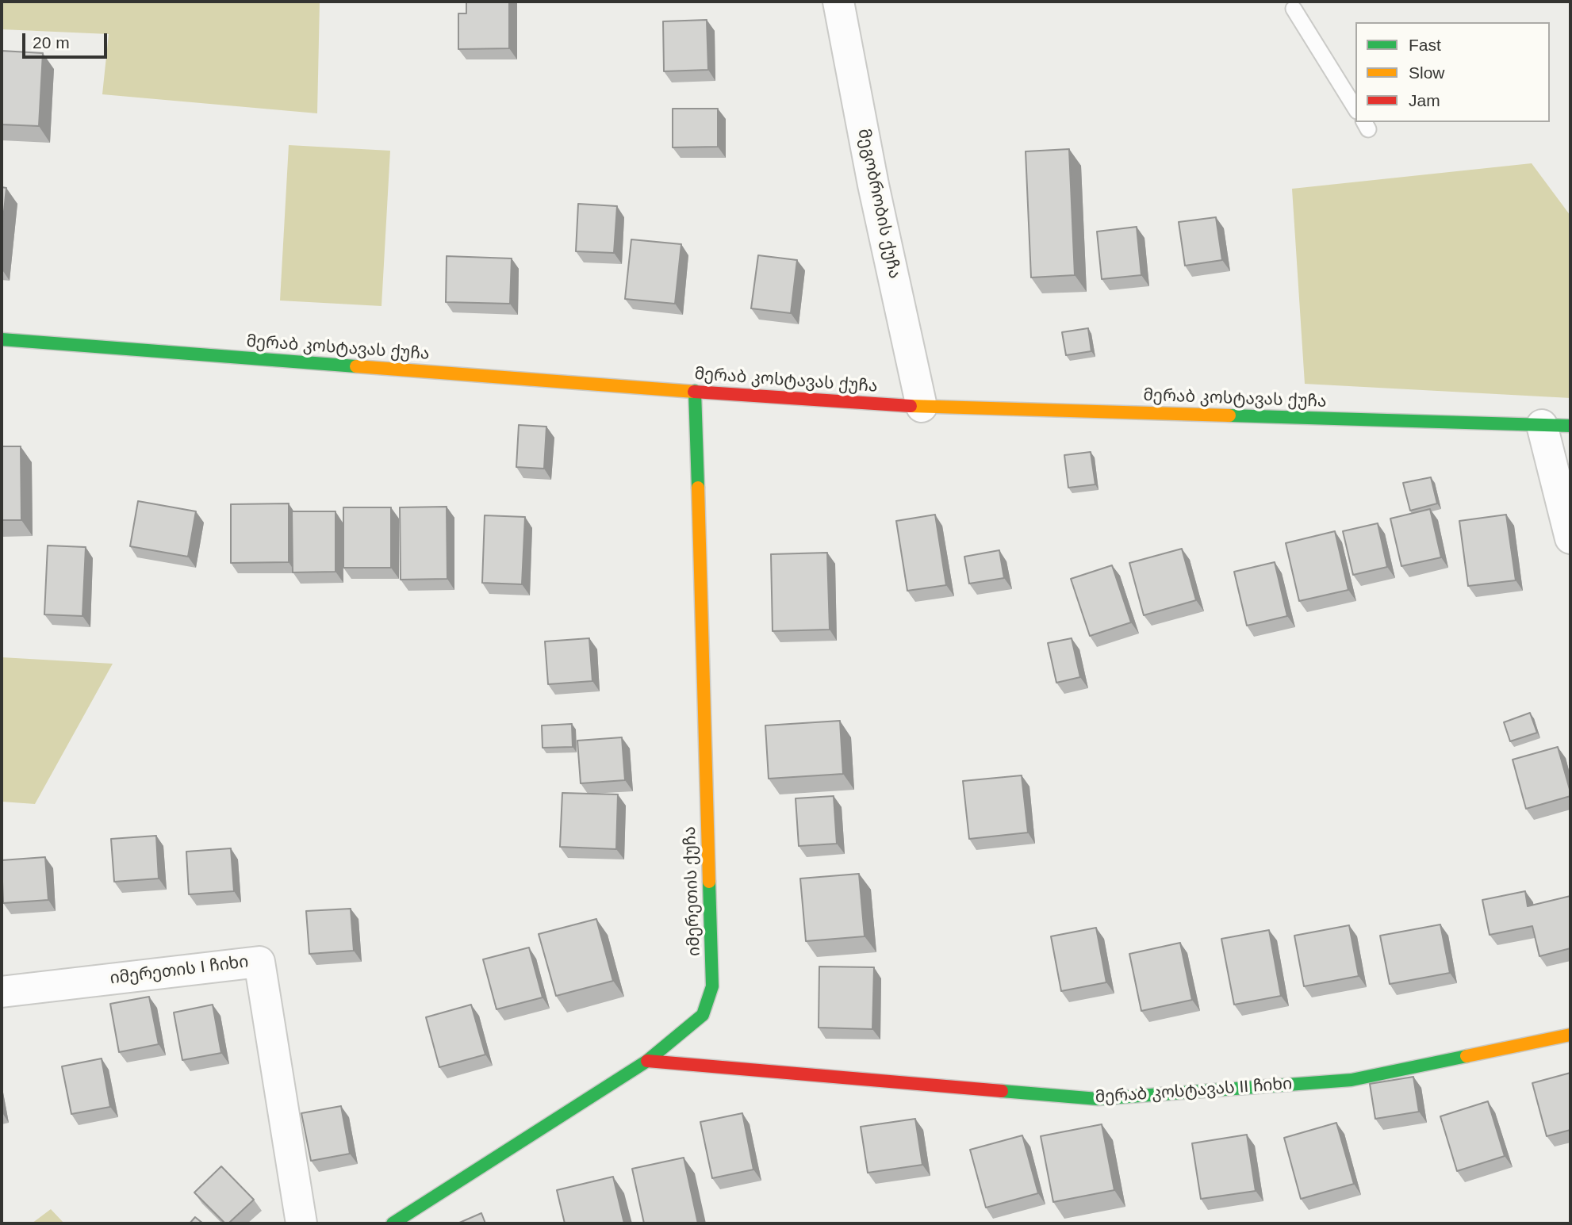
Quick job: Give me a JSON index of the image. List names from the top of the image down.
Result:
{
  "streets": {
    "street": [
      "მეგობრობის ქუჩა",
      "მერაბ კოსტავას ქუჩა",
      "იმერეთის ქუჩა",
      "იმერეთის I ჩიხი",
      "მერაბ კოსტავას II ჩიხი"
    ]
  },
  "crossings": [
    ["მეგობრობის ქუჩა", "მერაბ კოსტავას ქუჩა"],
    ["მერაბ კოსტავას ქუჩა", "იმერეთის ქუჩა"],
    ["იმერეთის ქუჩა", "მერაბ კოსტავას II ჩიხი"]
  ],
  "legend": ["Fast", "Slow", "Jam"],
  "scale_bar": "20 m"
}
